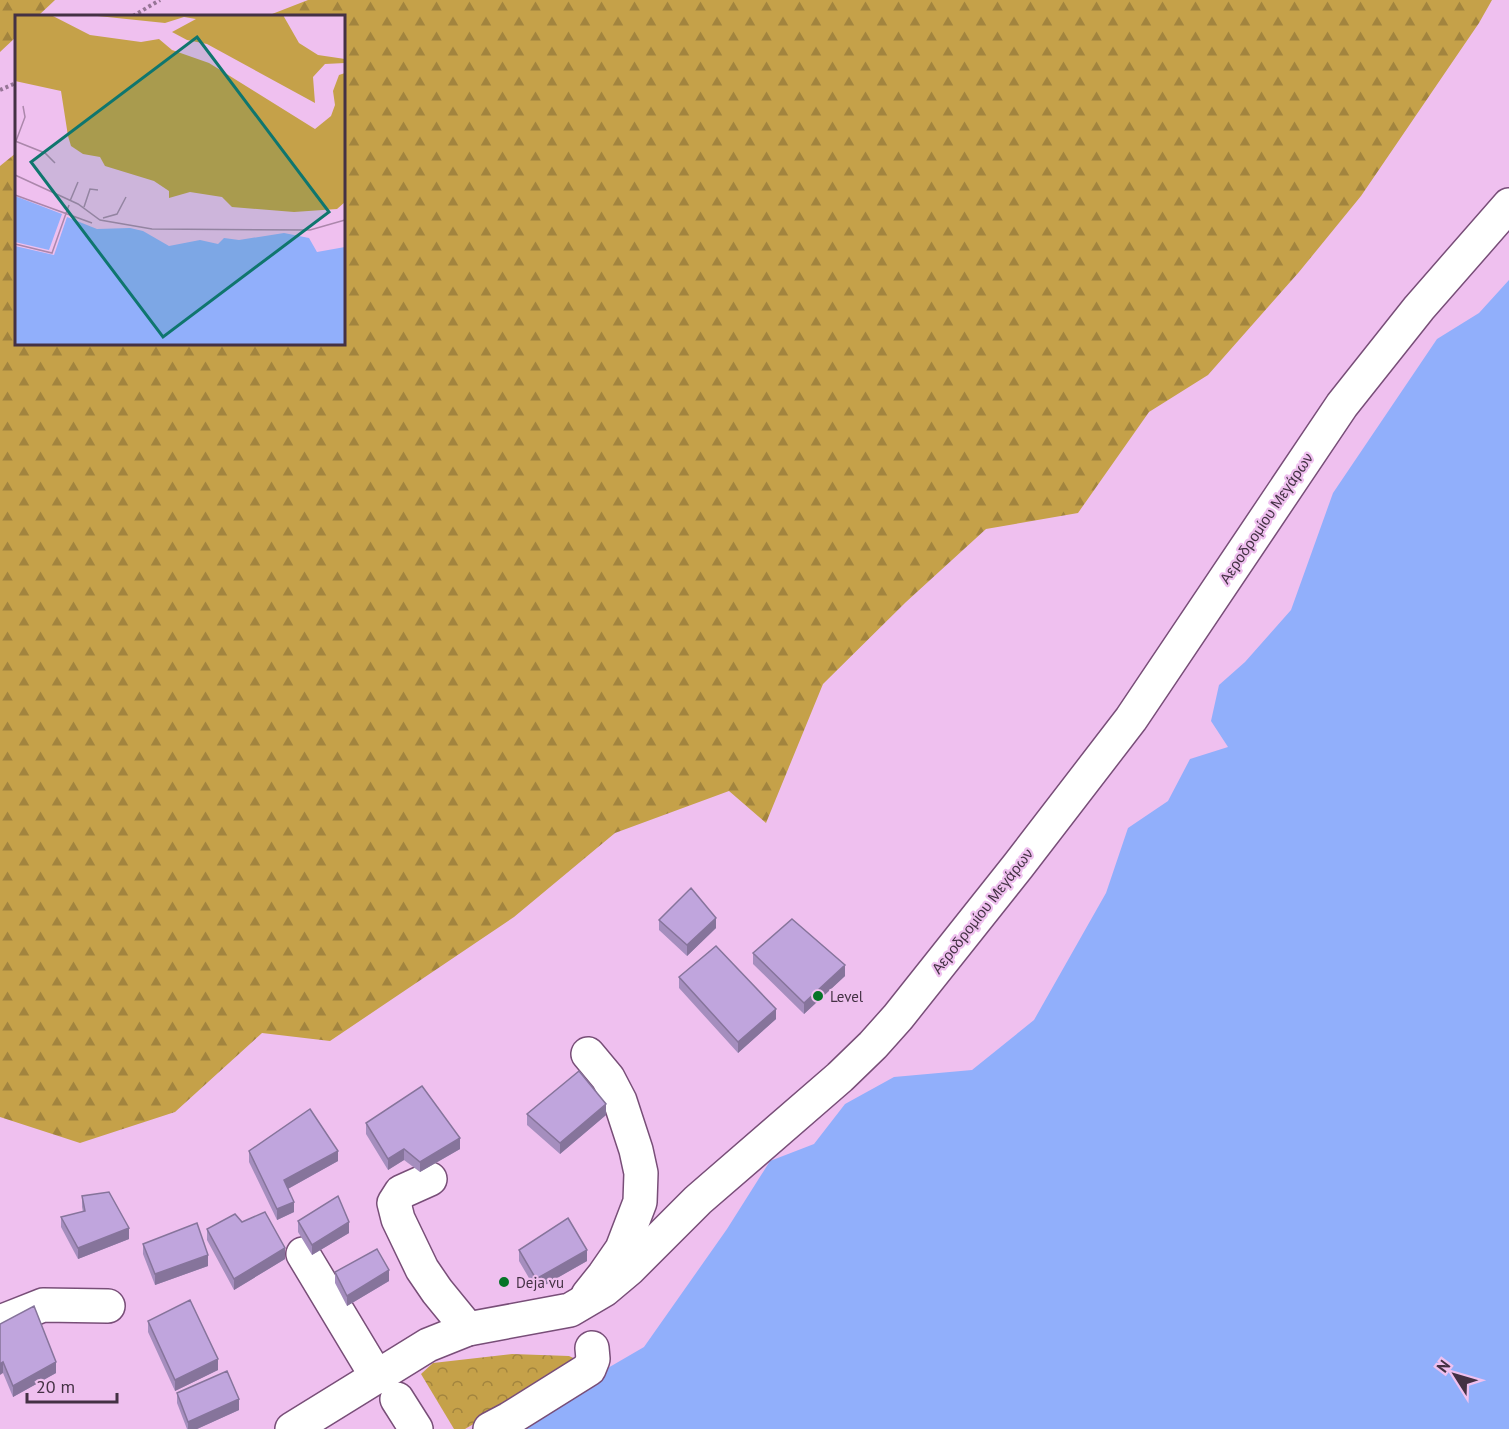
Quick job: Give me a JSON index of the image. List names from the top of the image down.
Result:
{
  "streets": {
    "main road": ["Αεροδρομίου Μεγάρων"]
  },
  "places": ["Level", "Deja vu"],
  "scale_bar": "20 m",
  "north": "top left"
}
